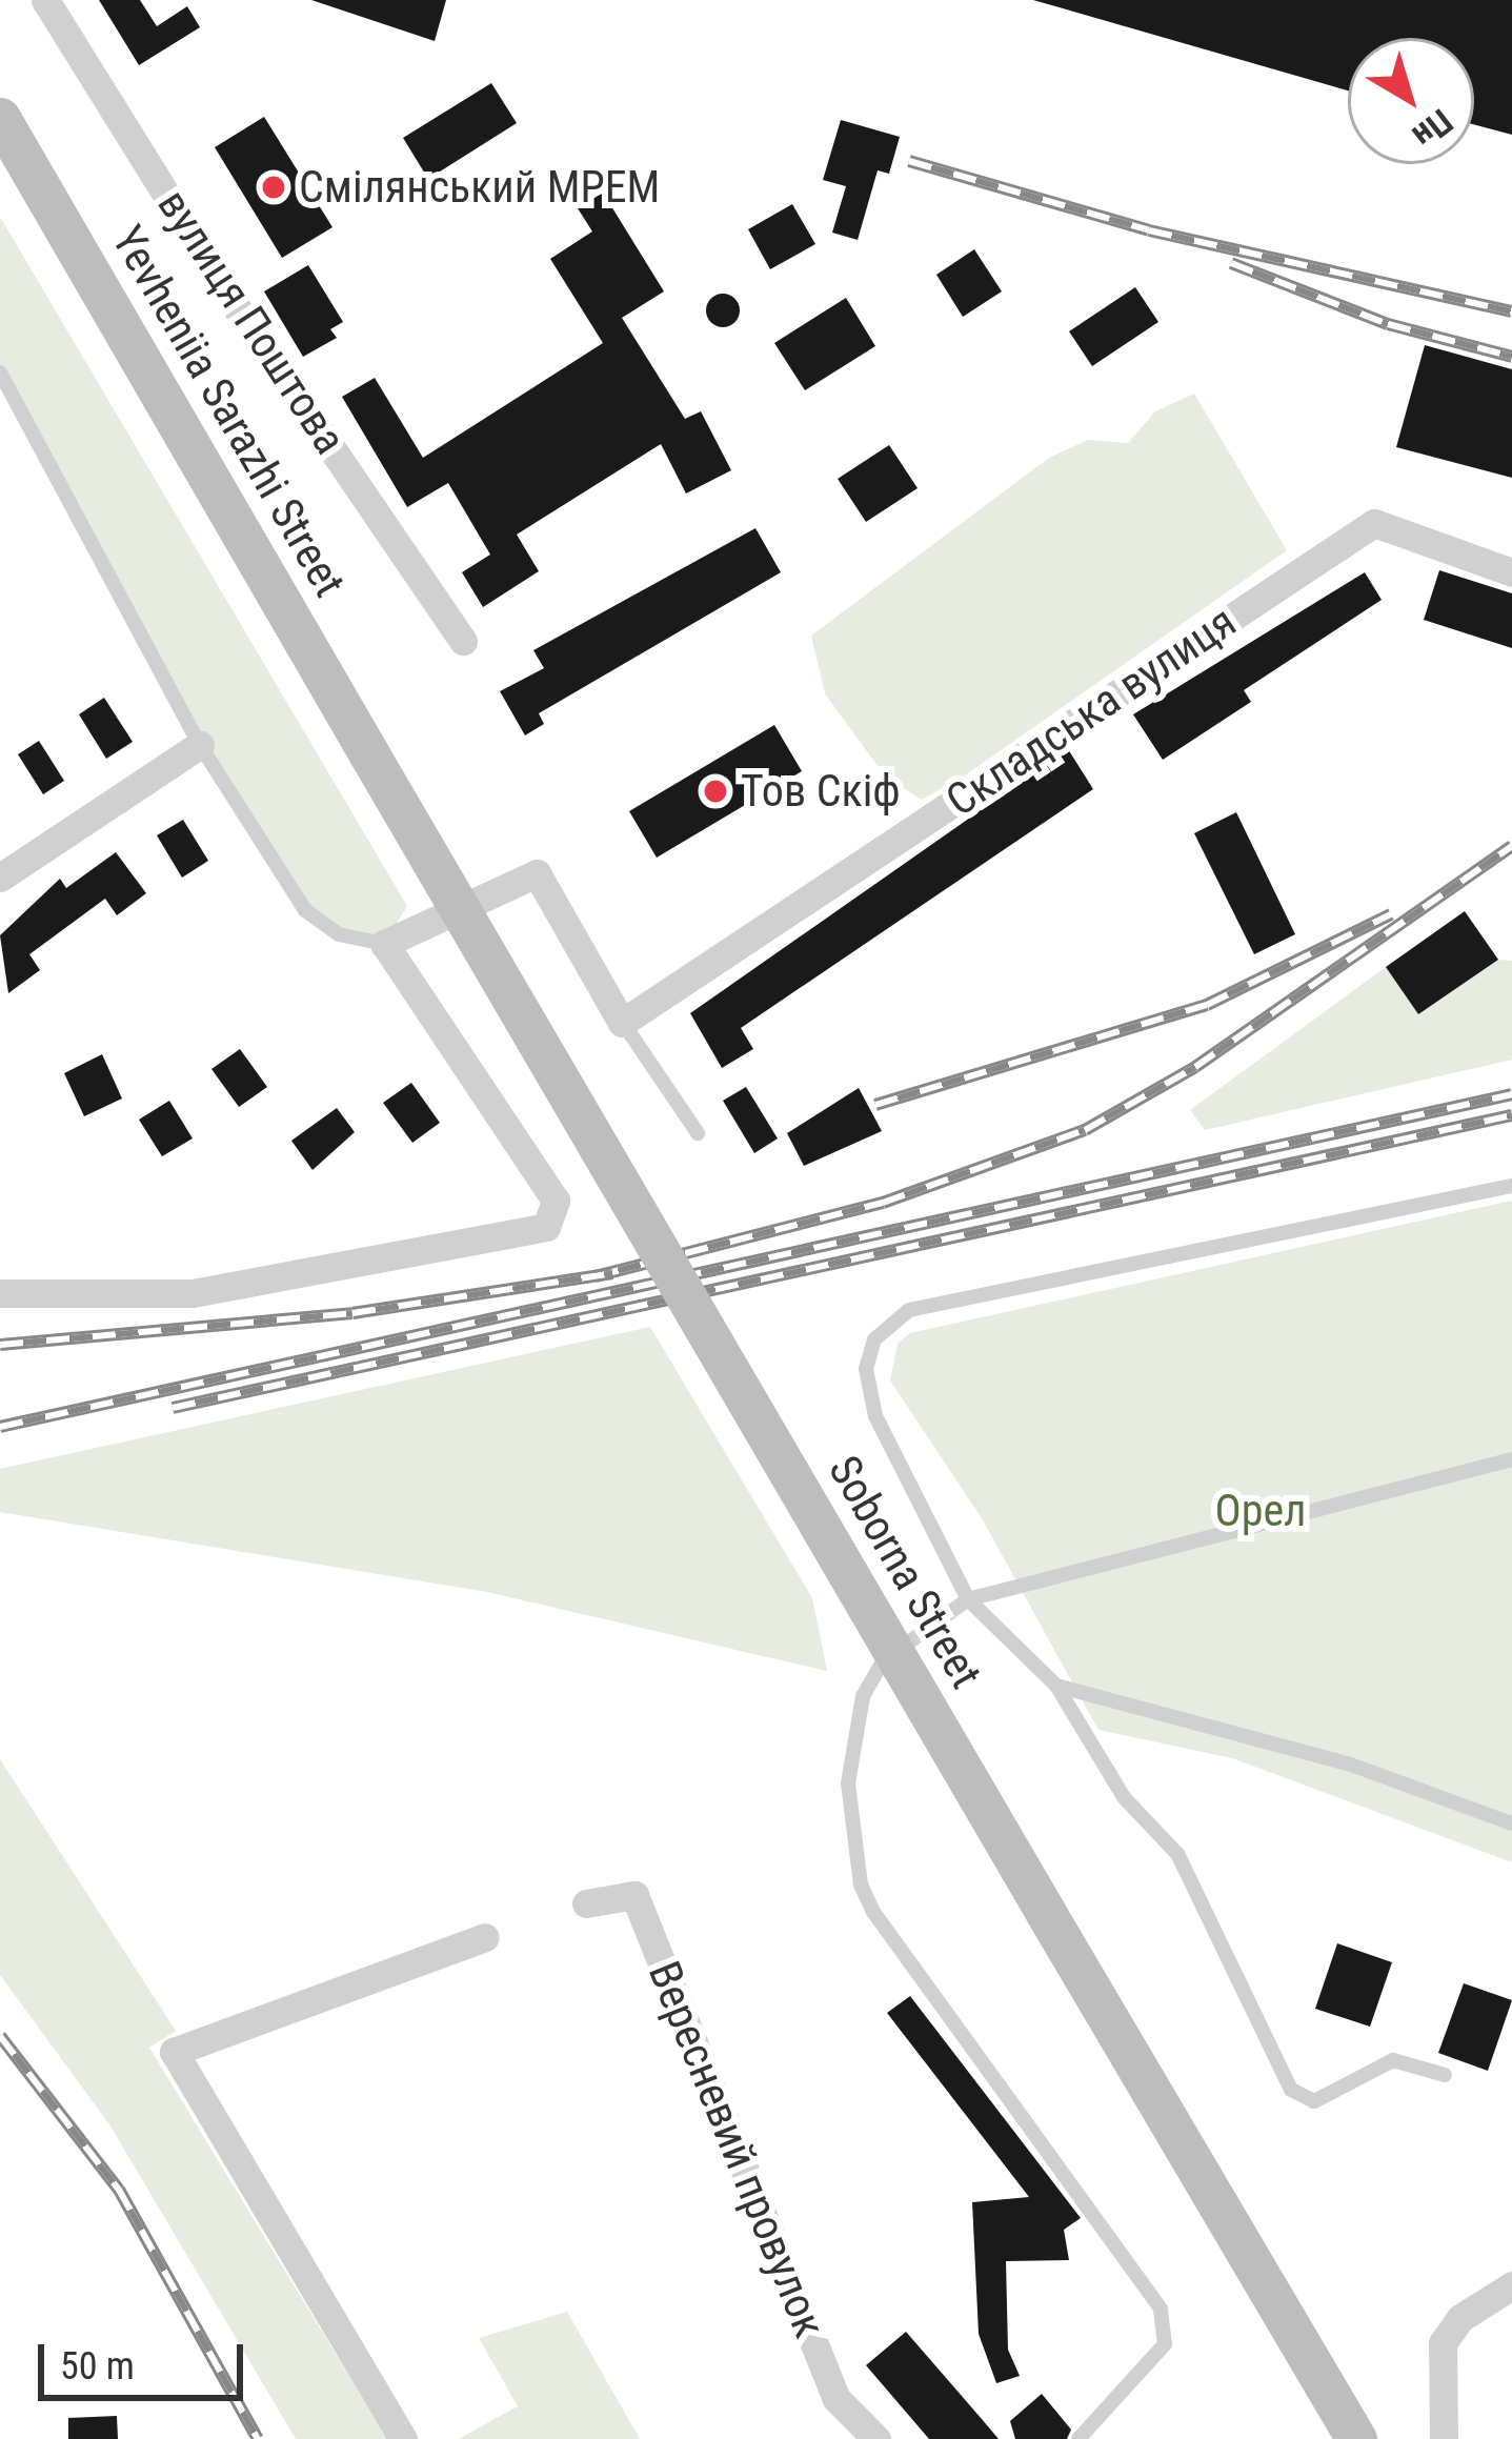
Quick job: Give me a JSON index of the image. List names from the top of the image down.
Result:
{
  "streets": {
    "main road": ["Yevheniia Sarazhi Street", "Soborna Street"],
    "street": ["вулиця Поштова", "Складська вулиця", "Вересневий провулок"]
  },
  "crossings": [
    ["Yevheniia Sarazhi Street", "Soborna Street"]
  ],
  "parks": ["Орел"],
  "places": ["Смілянський МРЕМ", "Тов Скіф"],
  "scale_bar": "50 m",
  "north": "bottom right"
}
